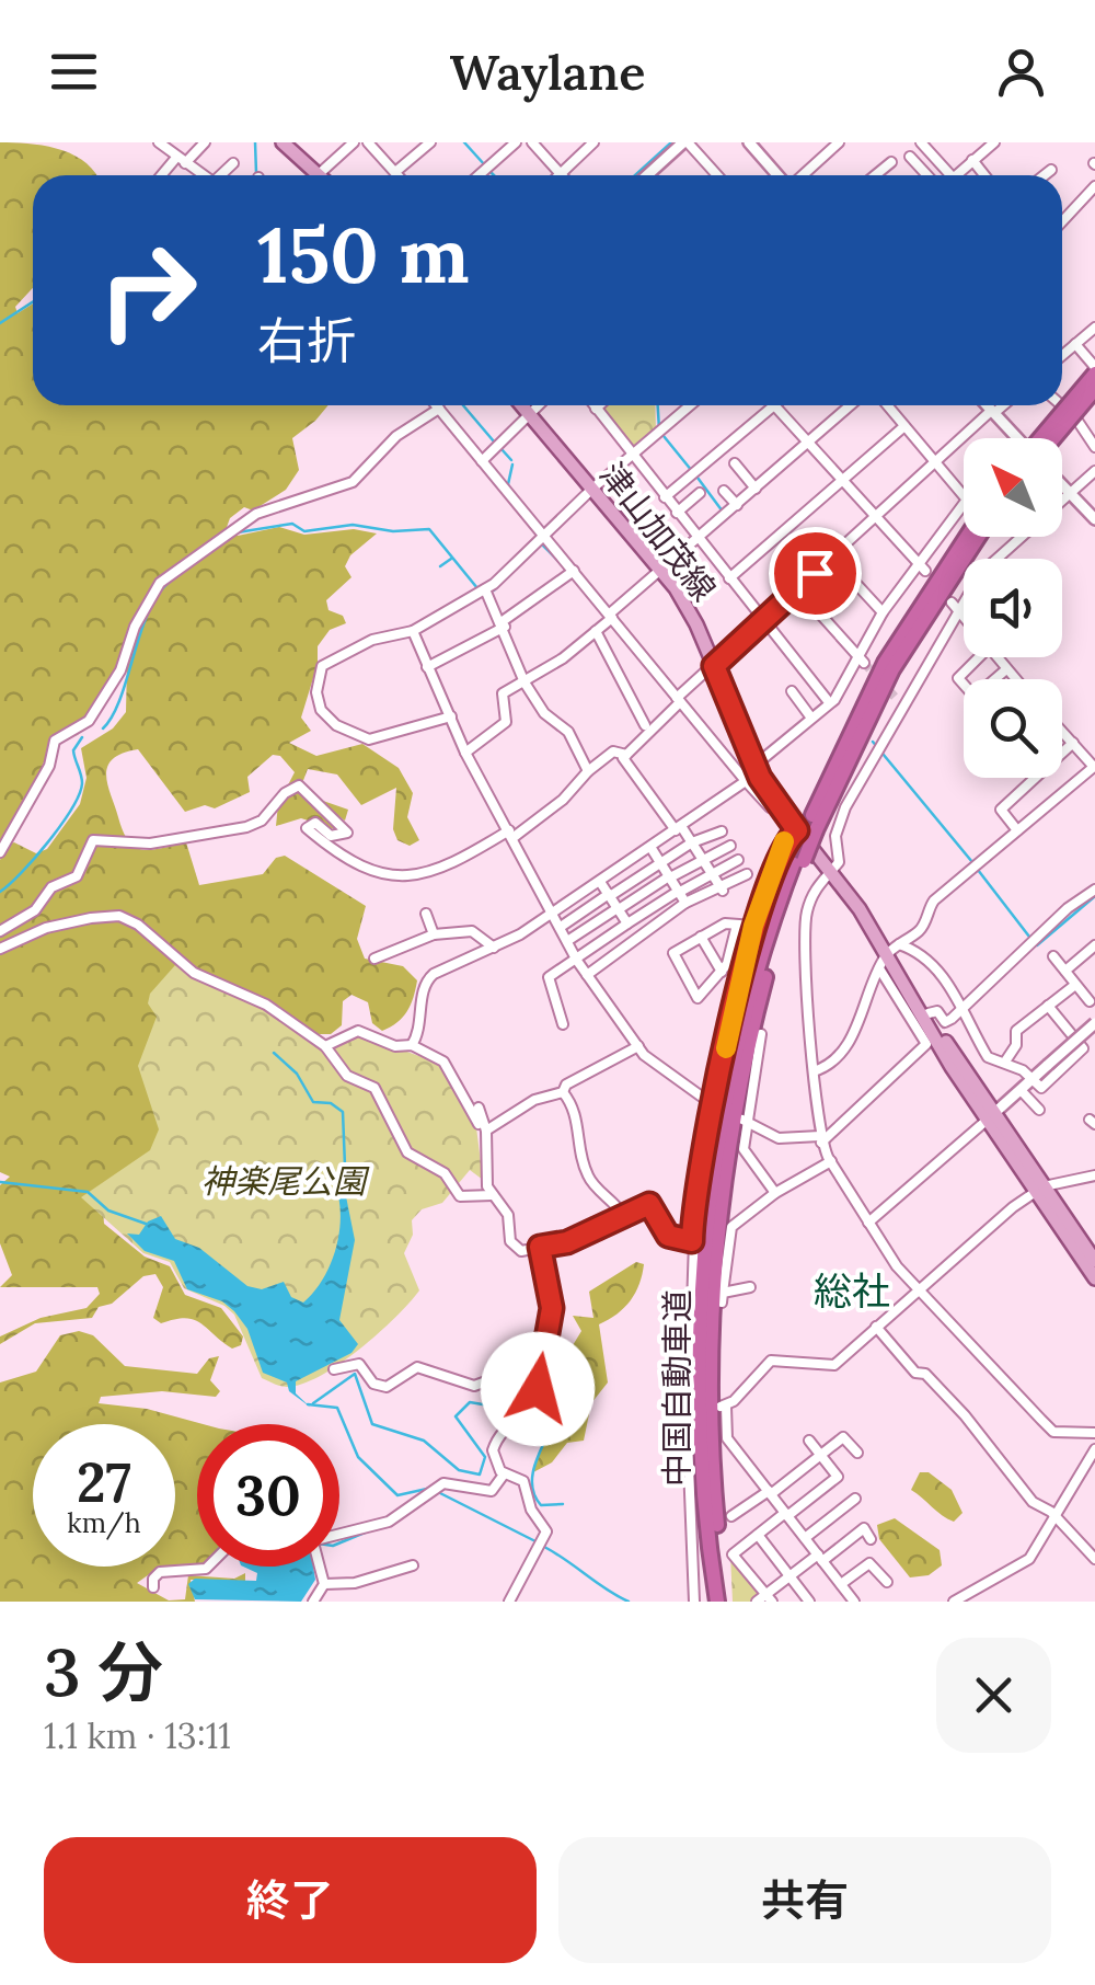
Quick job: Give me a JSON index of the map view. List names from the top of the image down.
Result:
{
  "streets": {
    "highway": ["中国自動車道"],
    "main road": ["津山加茂線"]
  },
  "crossings": [
    ["津山加茂線", "中国自動車道"]
  ],
  "districts": ["総社"],
  "parks": ["神楽尾公園"],
  "north": "top left",
  "page": {
    "header": "Waylane",
    "turn": ["150 m", "右折"],
    "speed": "27 km/h",
    "limit": "30",
    "heading": ["3 分", "1.1 km · 13:11"],
    "buttons": ["終了", "共有"]
  }
}
